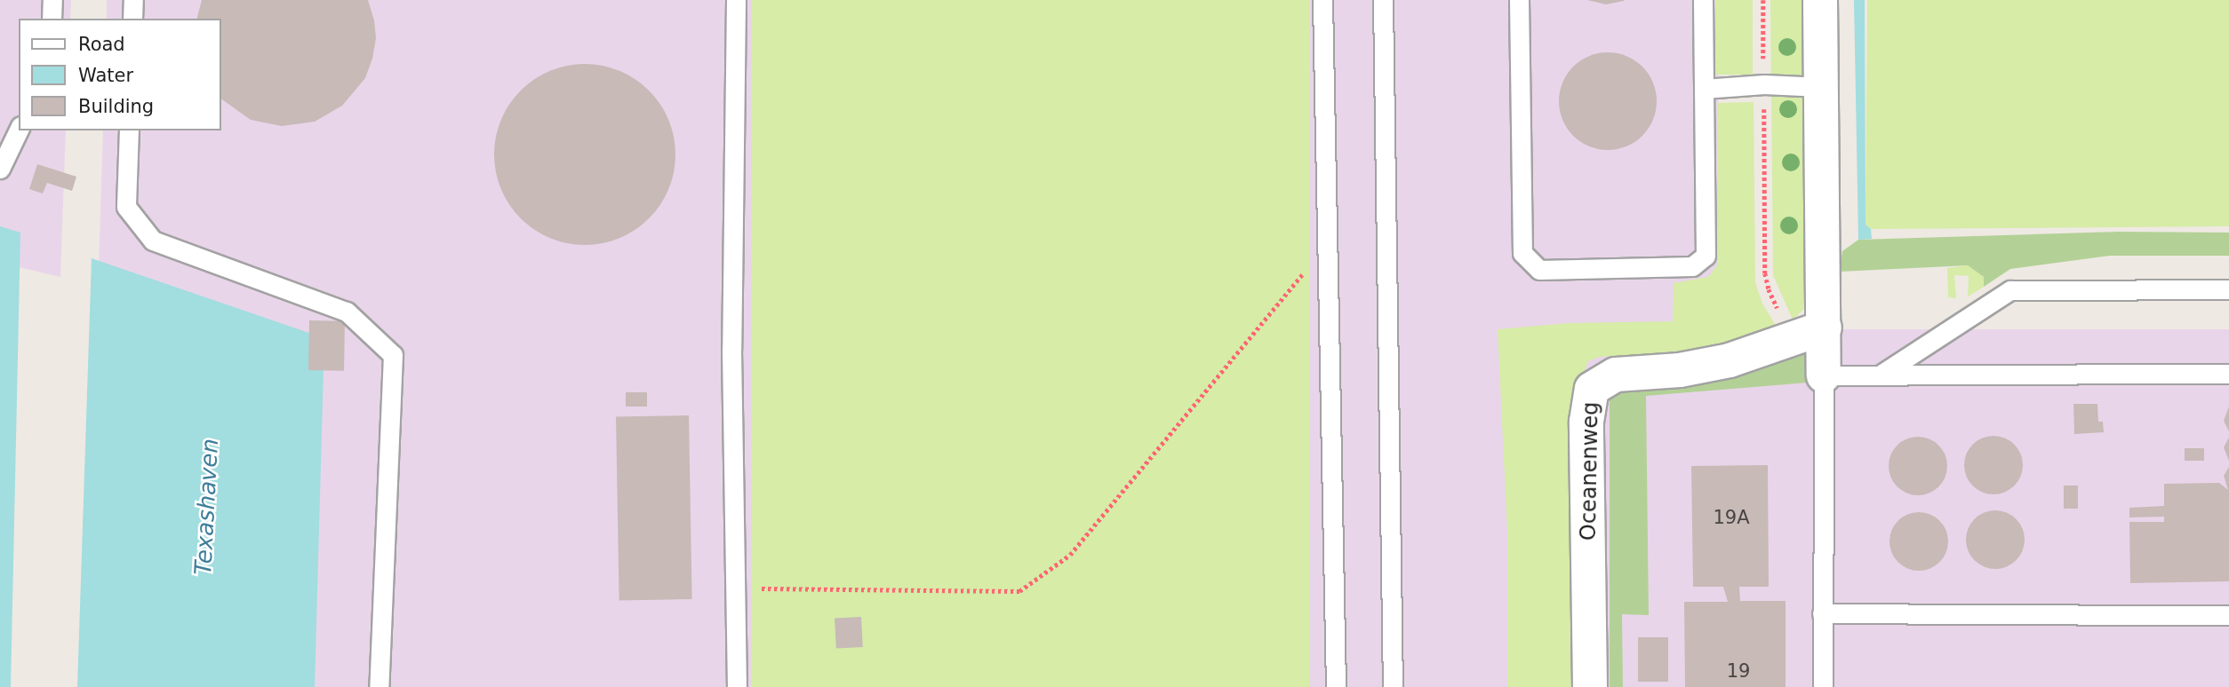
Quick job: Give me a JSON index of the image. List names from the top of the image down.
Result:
{
  "streets": {
    "street": ["Oceanenweg"]
  },
  "water": ["Texashaven"],
  "house_numbers": ["19A", "19"],
  "legend": ["Road", "Water", "Building"]
}
